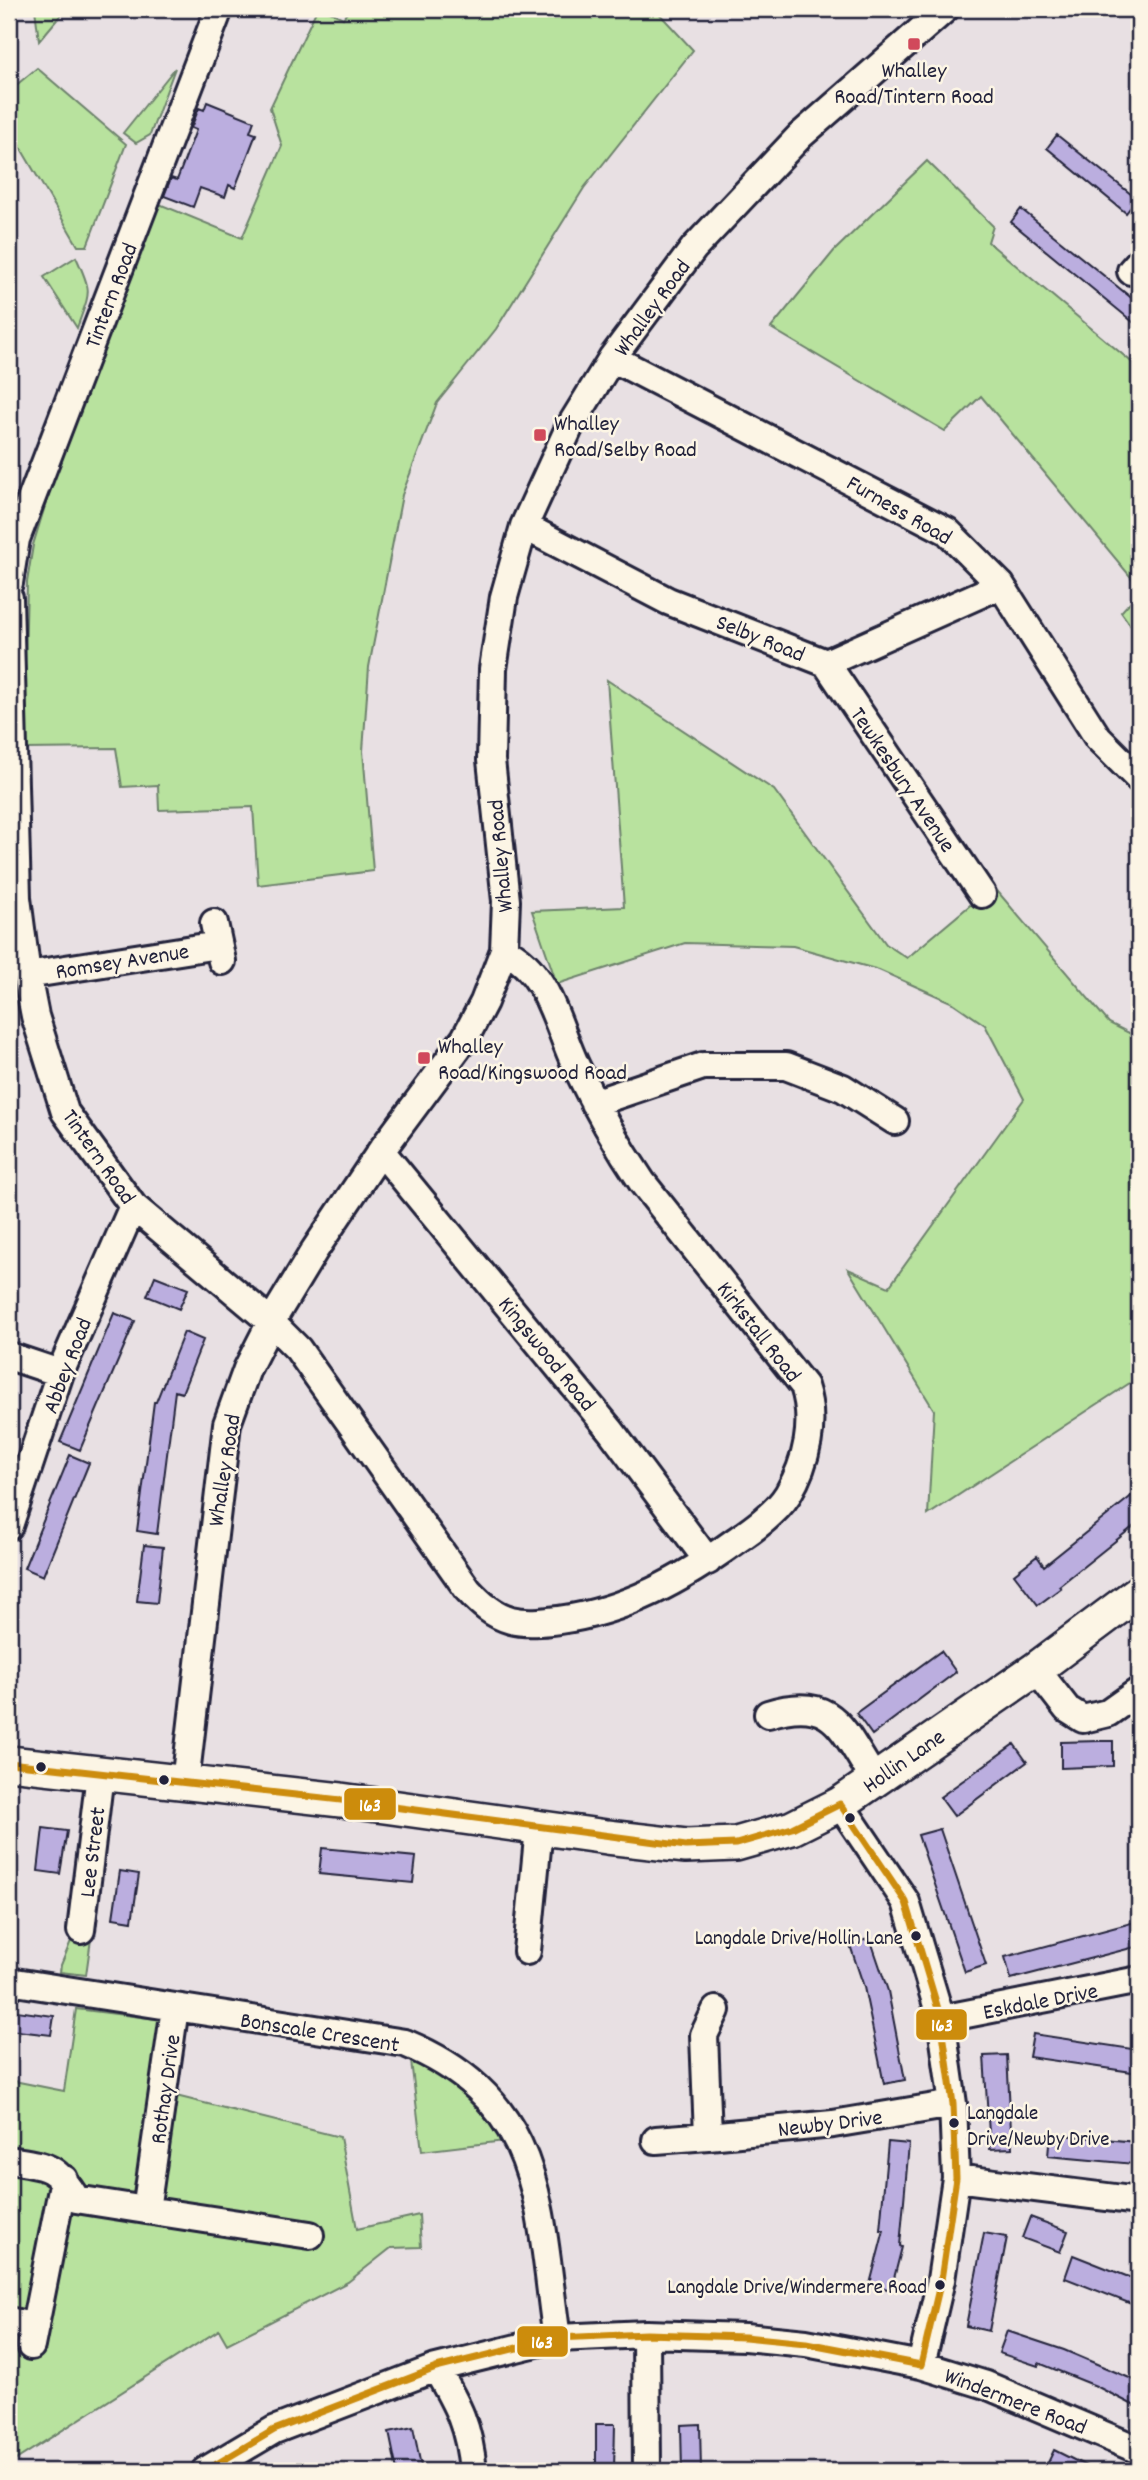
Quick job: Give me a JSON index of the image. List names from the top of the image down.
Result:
{
  "streets": {
    "main road": ["Hollin Lane"],
    "street": [
      "Tintern Road",
      "Whalley Road",
      "Furness Road",
      "Selby Road",
      "Tewkesbury Avenue",
      "Romsey Avenue",
      "Kirkstall Road",
      "Kingswood Road",
      "Abbey Road",
      "Lee Street",
      "Eskdale Drive",
      "Bonscale Crescent",
      "Rothay Drive",
      "Newby Drive",
      "Windermere Road"
    ]
  },
  "crossings": [
    ["Tintern Road", "Whalley Road"],
    ["Tintern Road", "Romsey Avenue"],
    ["Tintern Road", "Kirkstall Road"],
    ["Tintern Road", "Abbey Road"],
    ["Whalley Road", "Furness Road"],
    ["Whalley Road", "Selby Road"],
    ["Whalley Road", "Kirkstall Road"],
    ["Whalley Road", "Kingswood Road"],
    ["Whalley Road", "Hollin Lane"],
    ["Furness Road", "Selby Road"],
    ["Selby Road", "Tewkesbury Avenue"],
    ["Kirkstall Road", "Kingswood Road"],
    ["Hollin Lane", "Lee Street"],
    ["Bonscale Crescent", "Rothay Drive"],
    ["Bonscale Crescent", "Windermere Road"]
  ],
  "places": {
    "transit": ["Whalley Road/Tintern Road", "Whalley Road/Selby Road", "Whalley Road/Kingswood Road"],
    "other": ["Langdale Drive/Hollin Lane", "Langdale Drive/Newby Drive", "Langdale Drive/Windermere Road"]
  },
  "lines": ["transit line 163"]
}
